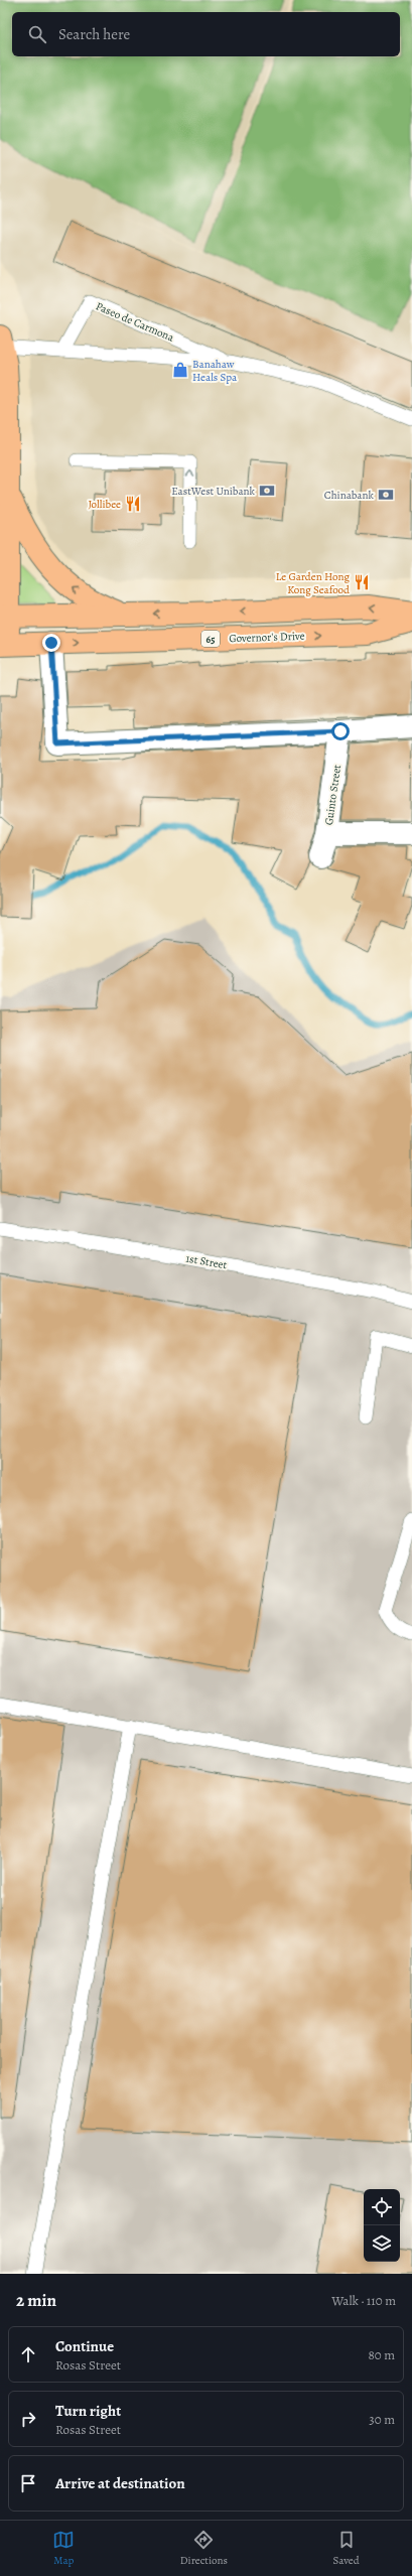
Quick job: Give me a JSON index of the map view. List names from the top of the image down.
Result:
{
  "streets": {
    "highway": ["Governor's Drive", "65"],
    "street": ["Guinto Street"],
    "lane": ["Paseo de Carmona", "1st Street"]
  },
  "places": {
    "shop": ["Banahaw Heals Spa"],
    "bank": ["EastWest Unibank", "Chinabank"],
    "restaurant": ["Jollibee", "Le Garden Hong Kong Seafood"]
  },
  "page": {
    "search": "Search here",
    "heading": ["2 min", "Walk · 110 m"],
    "list": [
      ["Continue", "Rosas Street", "80 m"],
      ["Turn right", "Rosas Street", "30 m"],
      "Arrive at destination"
    ],
    "nav": ["Map", "Directions", "Saved"]
  }
}
